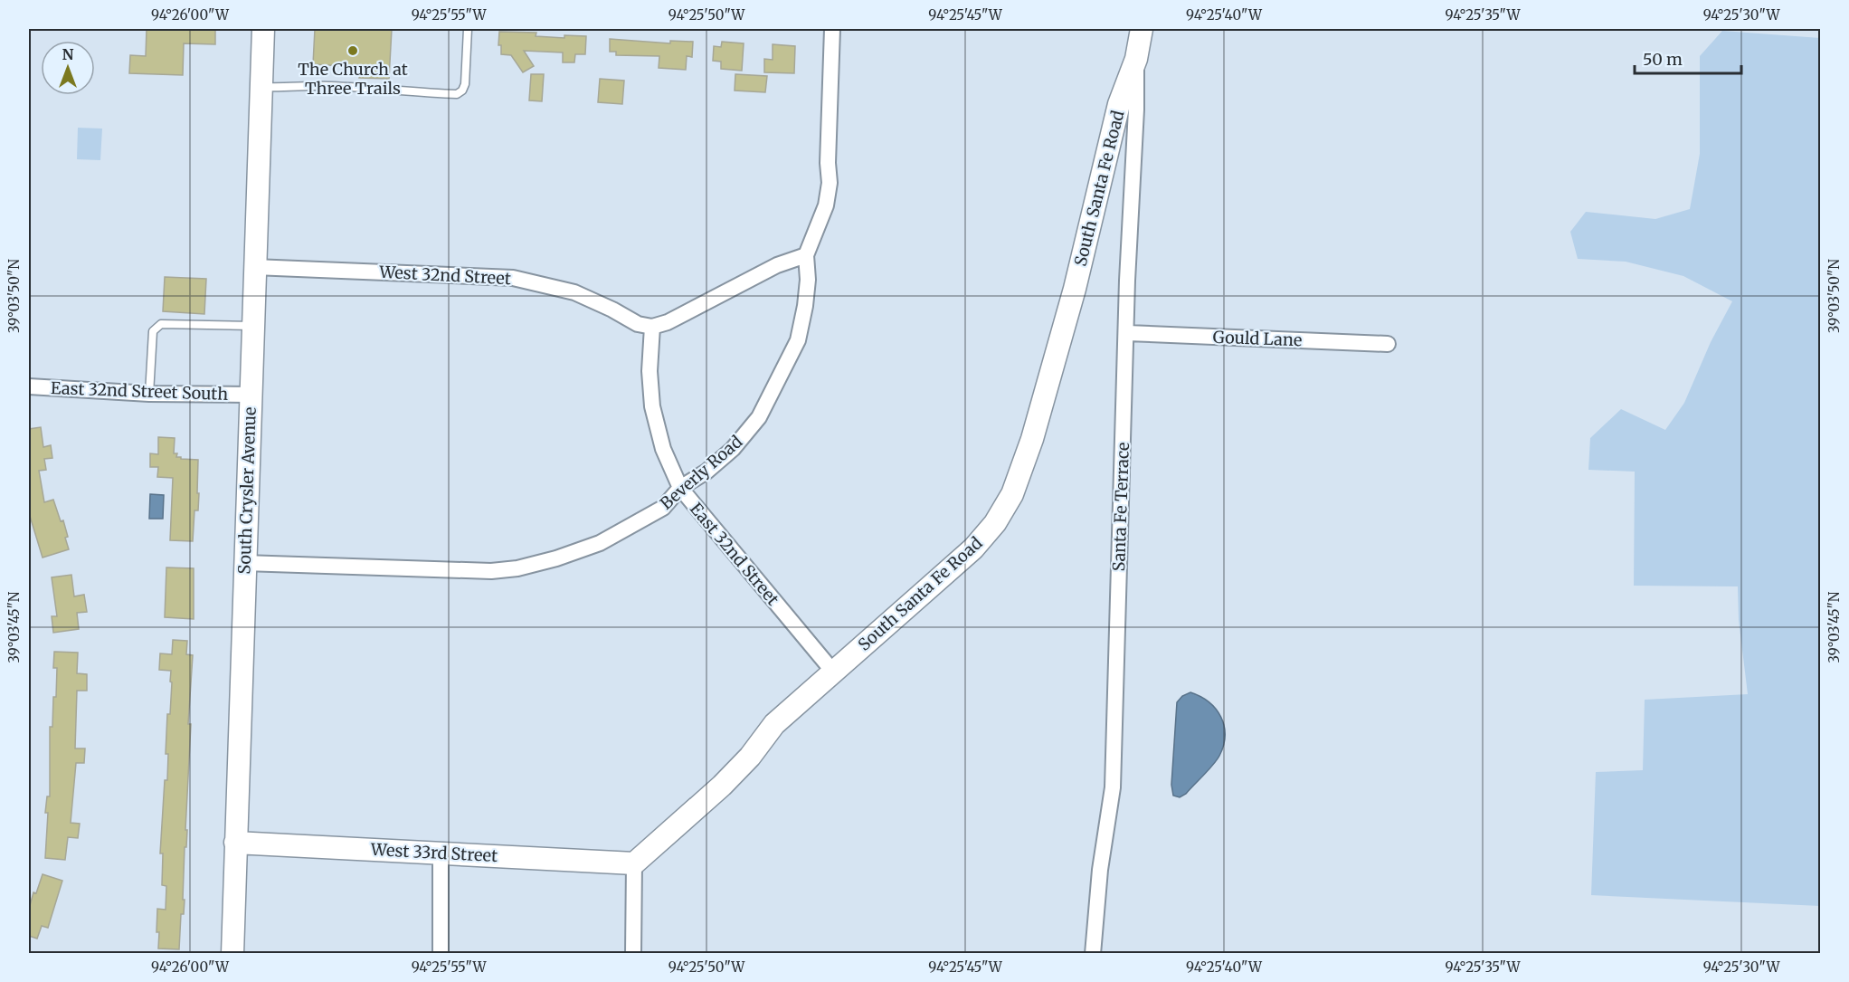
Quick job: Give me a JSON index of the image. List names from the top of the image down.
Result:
{
  "streets": {
    "street": [
      "South Santa Fe Road",
      "West 32nd Street",
      "Gould Lane",
      "East 32nd Street South",
      "Beverly Road",
      "South Crysler Avenue",
      "Santa Fe Terrace",
      "East 32nd Street",
      "West 33rd Street"
    ]
  },
  "crossings": [
    ["South Santa Fe Road", "Santa Fe Terrace"],
    ["South Santa Fe Road", "East 32nd Street"],
    ["South Santa Fe Road", "West 33rd Street"],
    ["West 32nd Street", "South Crysler Avenue"],
    ["West 32nd Street", "East 32nd Street"],
    ["Gould Lane", "Santa Fe Terrace"],
    ["East 32nd Street South", "South Crysler Avenue"],
    ["Beverly Road", "South Crysler Avenue"],
    ["Beverly Road", "East 32nd Street"],
    ["South Crysler Avenue", "West 33rd Street"]
  ],
  "places": ["The Church at Three Trails"],
  "scale_bar": "50 m",
  "north": "top",
  "coordinates": [
    "94°26'00\"W",
    "94°25'55\"W",
    "94°25'50\"W",
    "94°25'45\"W",
    "94°25'40\"W",
    "94°25'35\"W",
    "94°25'30\"W",
    "39°03'50\"N",
    "39°03'45\"N"
  ]
}
